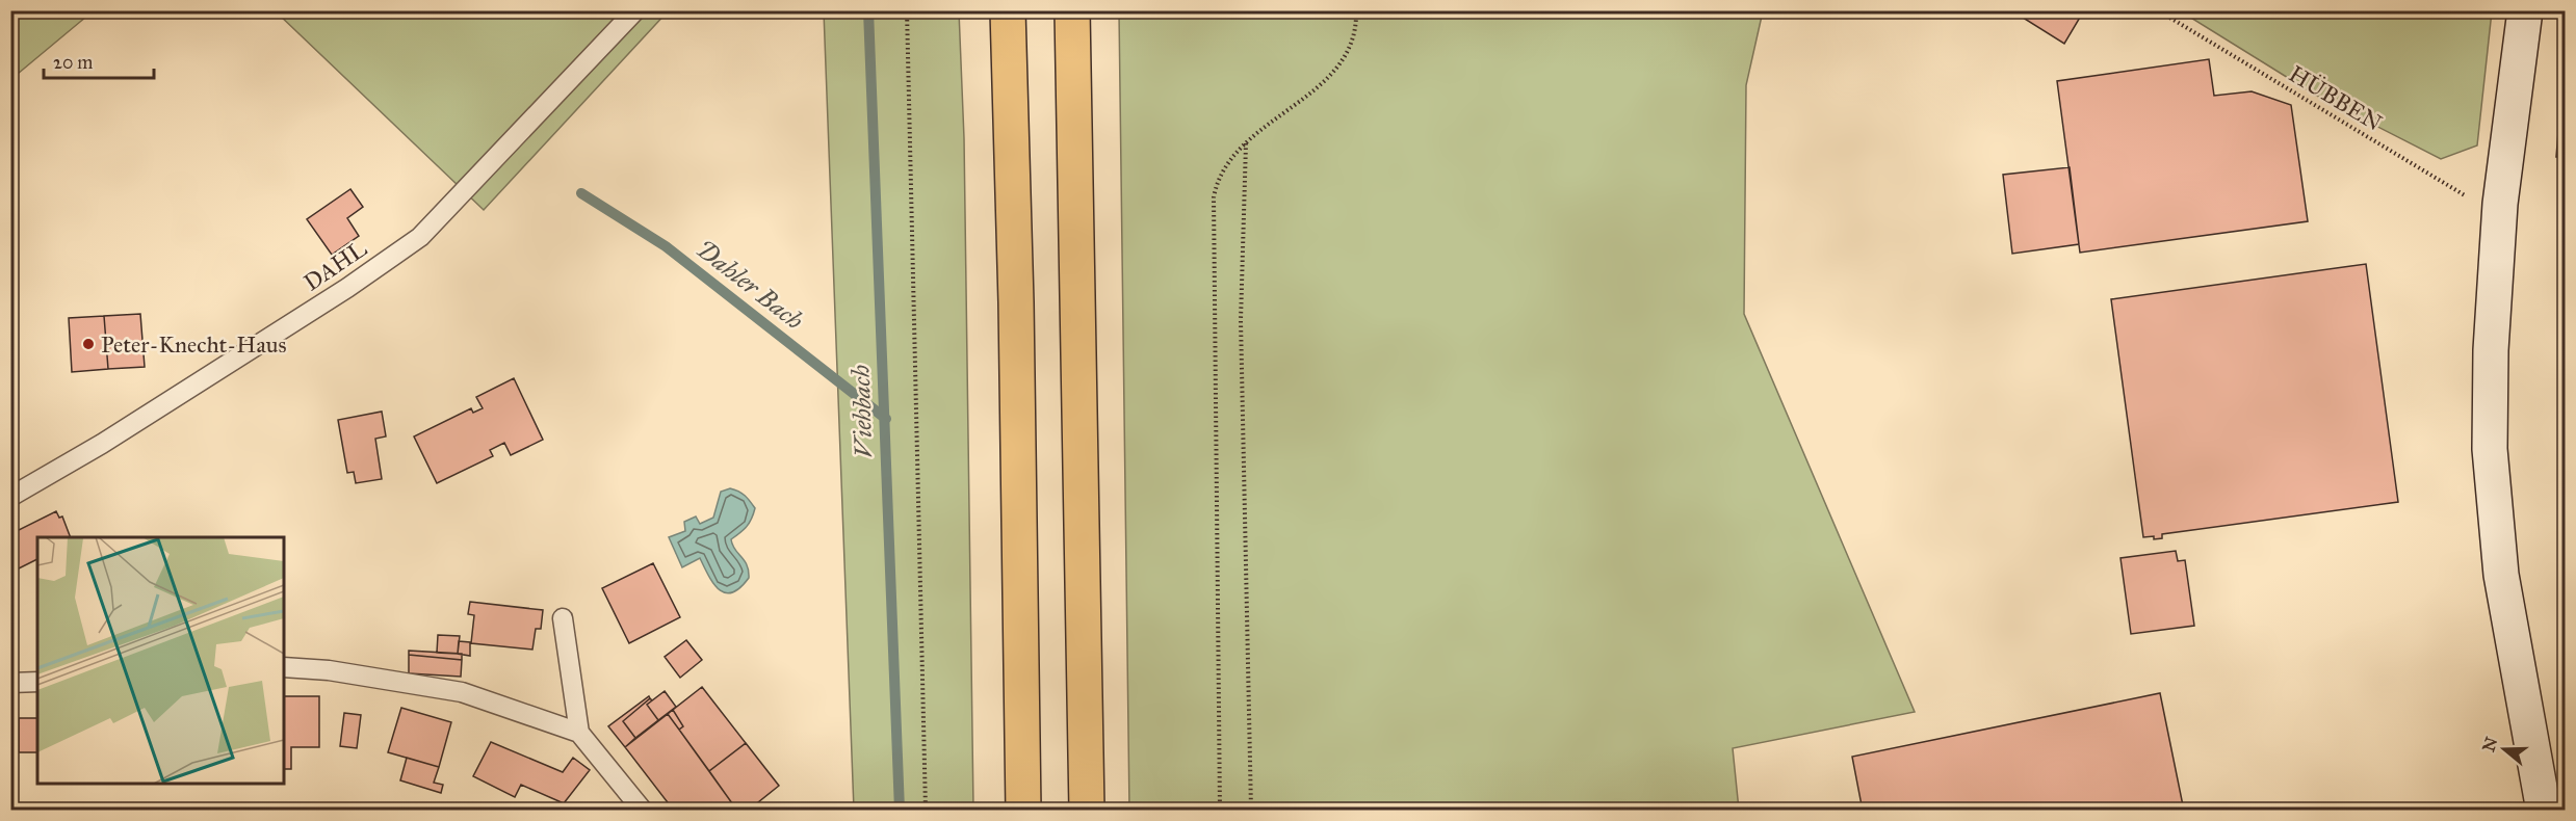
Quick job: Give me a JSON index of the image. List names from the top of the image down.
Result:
{
  "streets": {
    "lane": ["DAHL"],
    "path": ["HÜBBEN"]
  },
  "water": ["Dahler Bach", "Viehbach"],
  "places": ["Peter-Knecht-Haus"],
  "scale_bar": "20 m",
  "north": "left"
}
